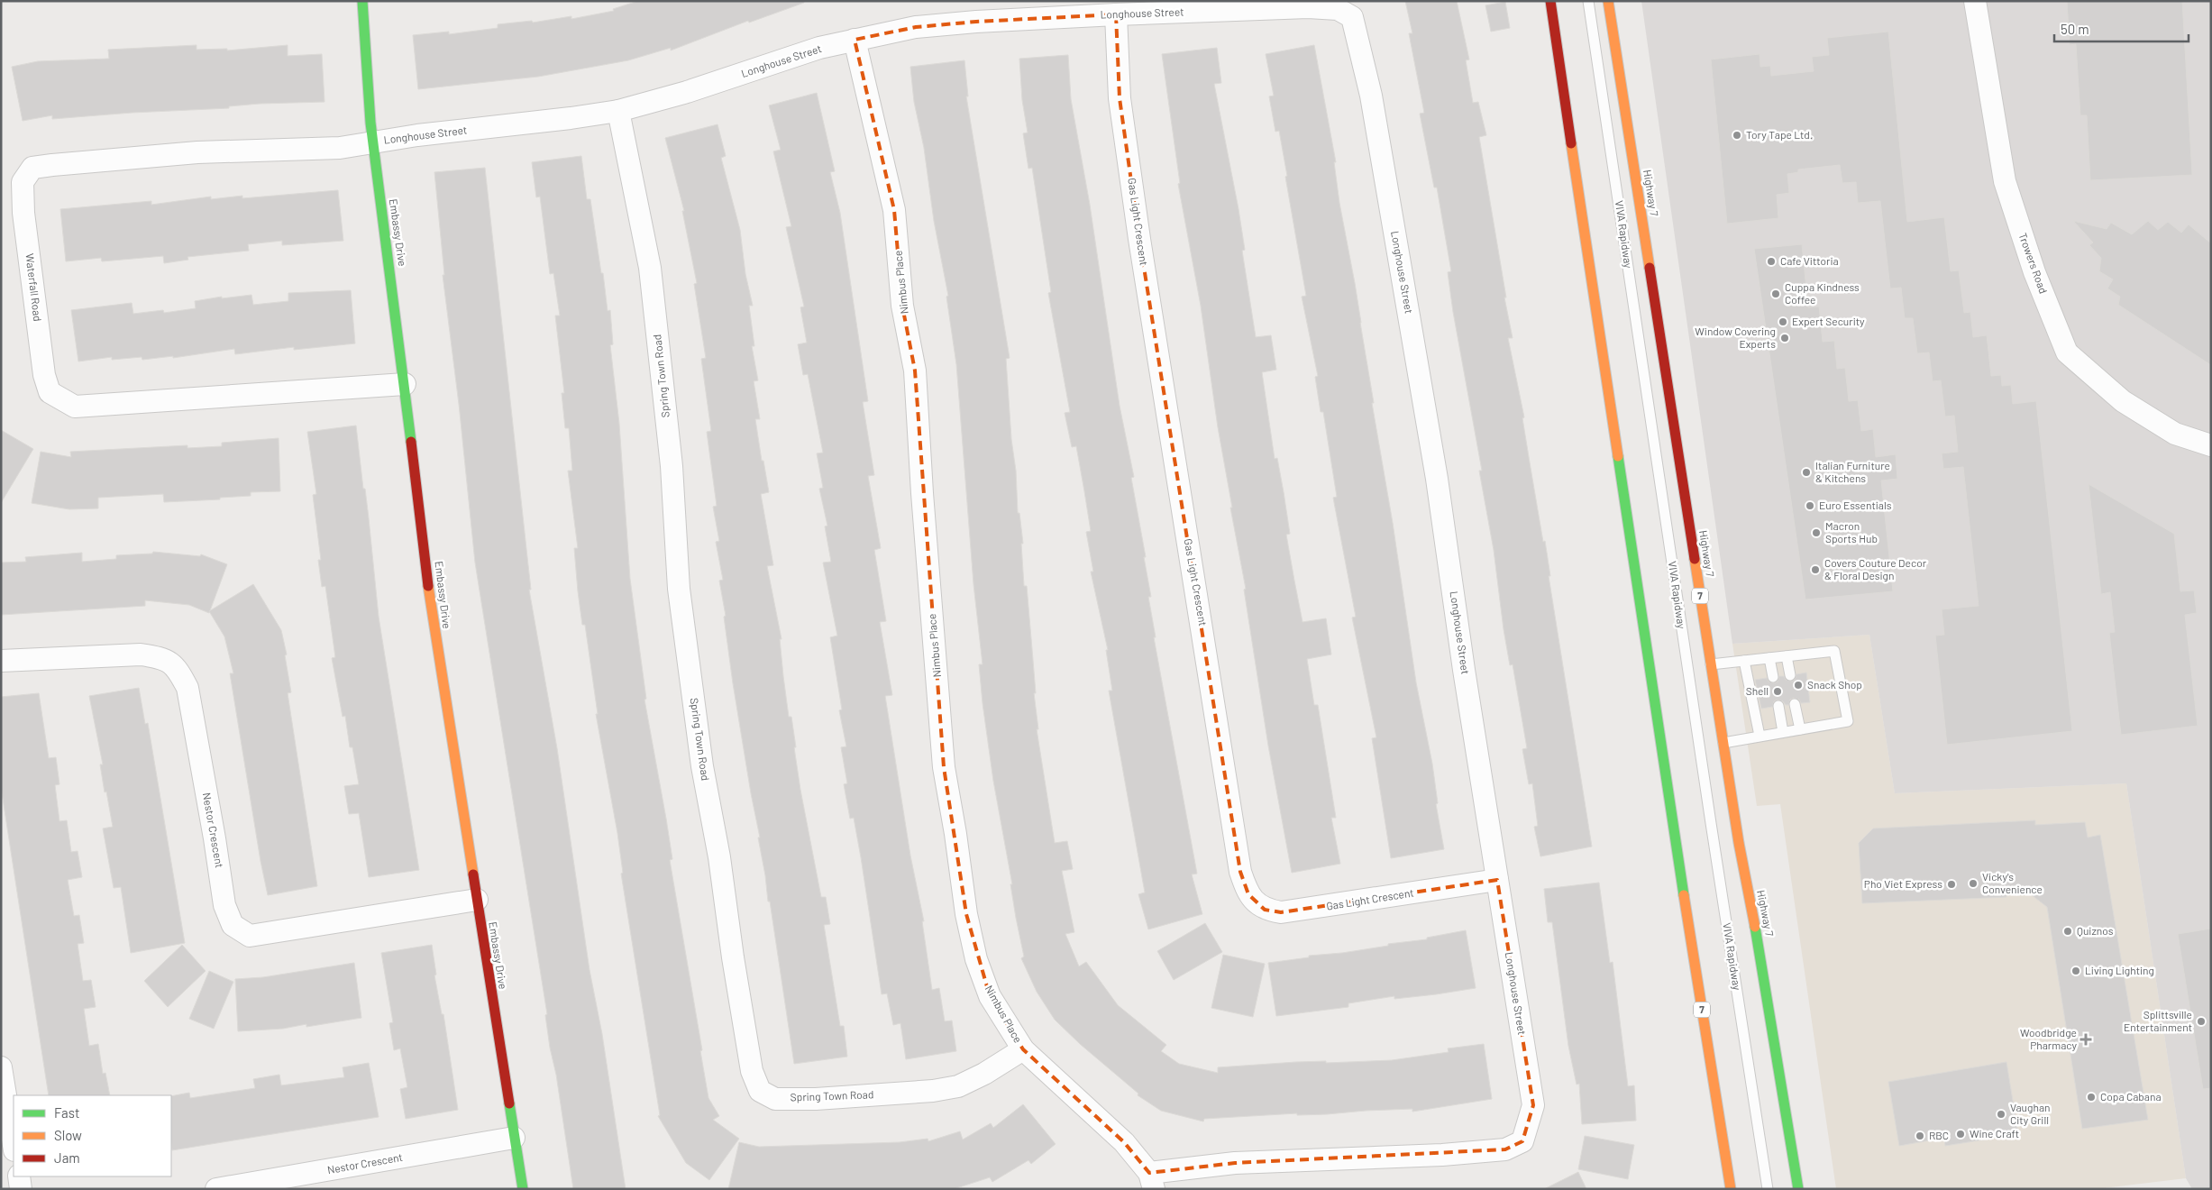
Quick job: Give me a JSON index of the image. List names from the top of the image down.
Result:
{
  "streets": {
    "main road": ["Highway 7", "Embassy Drive", "7"],
    "street": [
      "Longhouse Street",
      "Gas Light Crescent",
      "Trowers Road",
      "Nimbus Place",
      "Waterfall Road",
      "Spring Town Road",
      "Nestor Crescent"
    ],
    "lane": ["VIVA Rapidway"]
  },
  "crossings": [
    ["Longhouse Street", "Gas Light Crescent"],
    ["Longhouse Street", "Embassy Drive"],
    ["Longhouse Street", "Nimbus Place"],
    ["Longhouse Street", "Waterfall Road"],
    ["Longhouse Street", "Spring Town Road"],
    ["Embassy Drive", "Waterfall Road"],
    ["Embassy Drive", "Nestor Crescent"],
    ["Nimbus Place", "Spring Town Road"]
  ],
  "places": {
    "other": [
      "Tory Tape Ltd.",
      "Cafe Vittoria",
      "Cuppa Kindness Coffee",
      "Expert Security",
      "Window Covering Experts",
      "Italian Furniture & Kitchens",
      "Euro Essentials",
      "Macron Sports Hub",
      "Covers Couture Decor & Floral Design",
      "Snack Shop",
      "Shell",
      "Vicky's Convenience",
      "Pho Viet Express",
      "Quiznos",
      "Living Lighting",
      "Splittsville Entertainment",
      "Copa Cabana",
      "Vaughan City Grill",
      "Wine Craft",
      "RBC"
    ],
    "health": ["Woodbridge Pharmacy"]
  },
  "legend": ["Fast", "Slow", "Jam"],
  "scale_bar": "50 m"
}
